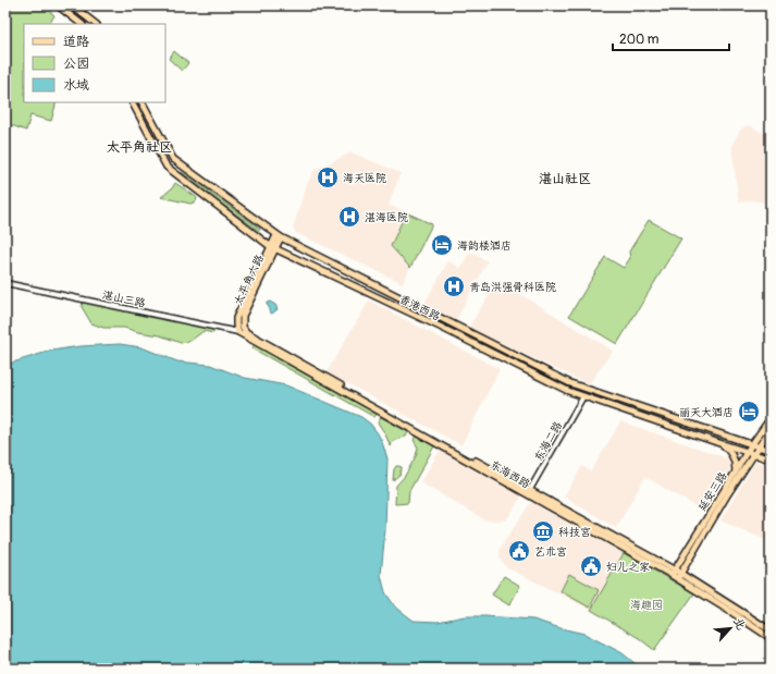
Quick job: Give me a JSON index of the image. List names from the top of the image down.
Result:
{
  "streets": {
    "main road": [
      "太平角六路",
      "香港西路",
      "东海西路",
      "延安三路"
    ],
    "street": ["湛山三路", "东海二路"]
  },
  "crossings": [
    ["太平角六路", "湛山三路"],
    ["太平角六路", "香港西路"],
    ["太平角六路", "东海西路"],
    ["湛山三路", "东海西路"],
    ["香港西路", "东海二路"],
    ["香港西路", "延安三路"],
    ["东海二路", "东海西路"],
    ["东海西路", "延安三路"]
  ],
  "districts": ["太平角社区", "湛山社区"],
  "parks": ["海趣园"],
  "places": {
    "hospital": ["海天医院", "湛海医院", "青岛洪强骨科医院"],
    "hotel": ["海韵楼酒店", "丽天大酒店"],
    "museum": ["科技宫"],
    "public building": ["艺术宫", "妇儿之家"]
  },
  "legend": ["道路", "公园", "水域"],
  "scale_bar": "200 m",
  "north": "top right"
}
